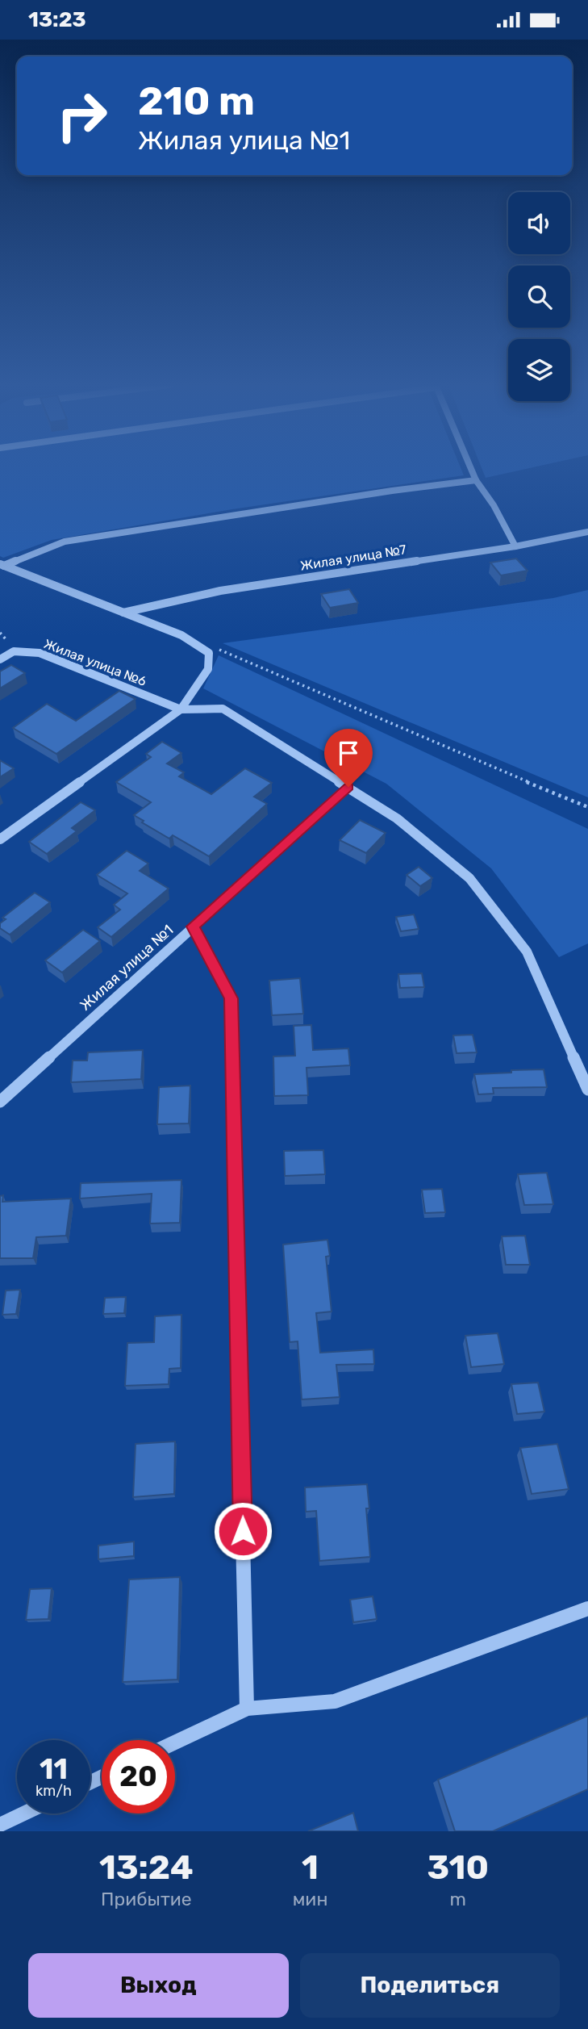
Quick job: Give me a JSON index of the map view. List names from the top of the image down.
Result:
{
  "streets": {
    "lane": ["Жилая улица №7", "Жилая улица №6", "Жилая улица №1"]
  },
  "page": {
    "status": "13:23",
    "turn": ["210 m", "Жилая улица №1"],
    "speed": "11 km/h",
    "limit": "20",
    "eta": [
      "13:24",
      "Прибытие",
      "1",
      "мин",
      "310",
      "m"
    ],
    "buttons": ["Выход", "Поделиться"]
  }
}
